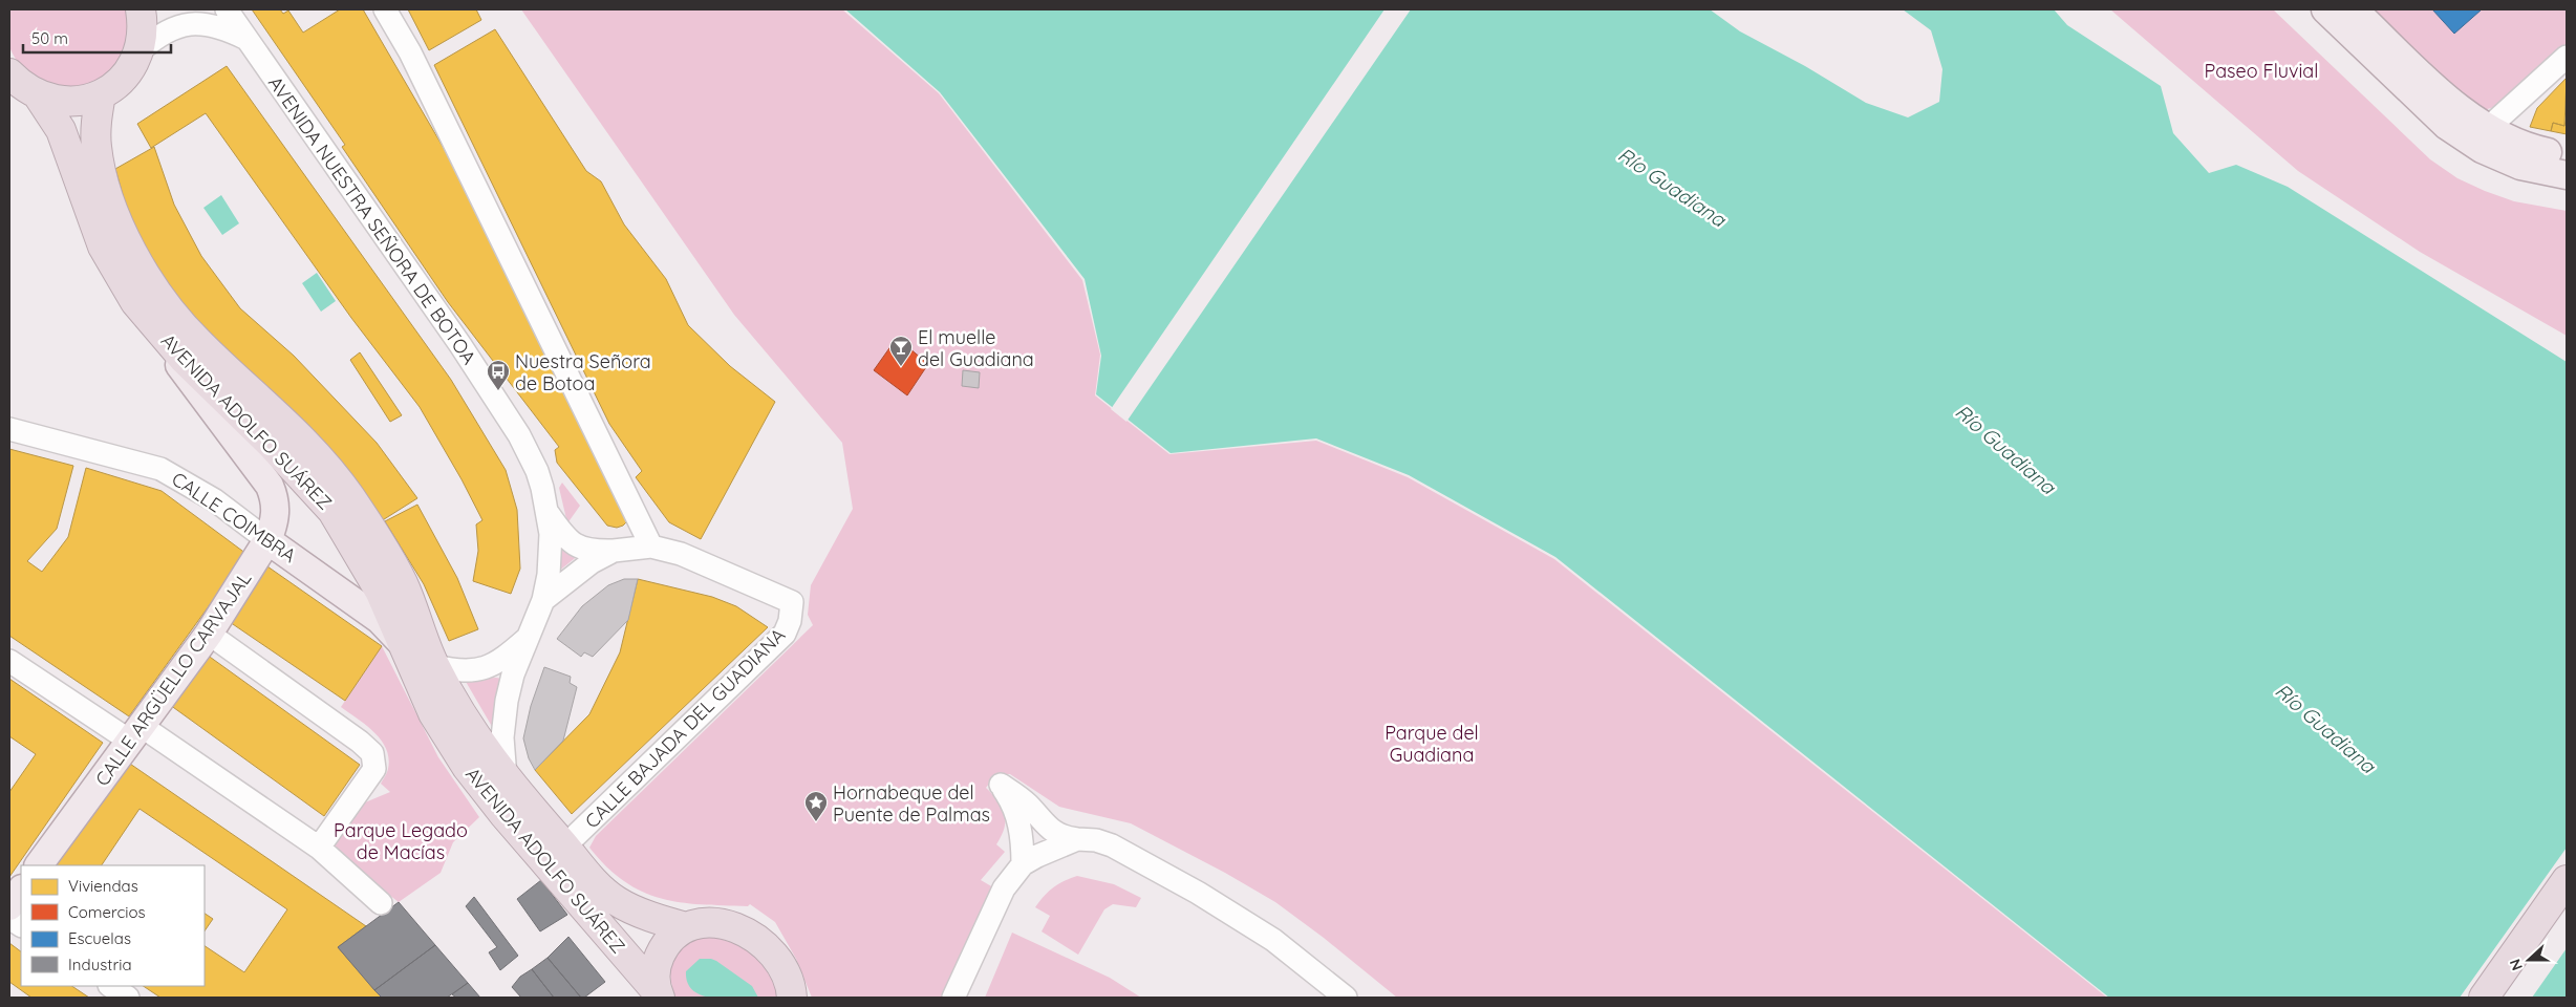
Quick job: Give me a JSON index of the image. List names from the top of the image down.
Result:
{
  "streets": {
    "highway": ["AVENIDA ADOLFO SUÁREZ"],
    "main road": ["CALLE COIMBRA", "CALLE ARGÜELLO CARVAJAL"],
    "street": ["AVENIDA NUESTRA SEÑORA DE BOTOA", "CALLE BAJADA DEL GUADIANA"]
  },
  "crossings": [
    ["AVENIDA NUESTRA SEÑORA DE BOTOA", "AVENIDA ADOLFO SUÁREZ"],
    ["AVENIDA ADOLFO SUÁREZ", "CALLE COIMBRA"],
    ["AVENIDA ADOLFO SUÁREZ", "CALLE ARGÜELLO CARVAJAL"],
    ["AVENIDA ADOLFO SUÁREZ", "CALLE BAJADA DEL GUADIANA"],
    ["CALLE COIMBRA", "CALLE ARGÜELLO CARVAJAL"]
  ],
  "water": ["Río Guadiana"],
  "parks": ["Paseo Fluvial", "Parque del Guadiana", "Parque Legado de Macías"],
  "places": {
    "bar": ["El muelle del Guadiana"],
    "bus stop": ["Nuestra Señora de Botoa"],
    "place": ["Hornabeque del Puente de Palmas"]
  },
  "legend": [
    "Viviendas",
    "Comercios",
    "Escuelas",
    "Industria"
  ],
  "scale_bar": "50 m",
  "north": "left"
}
